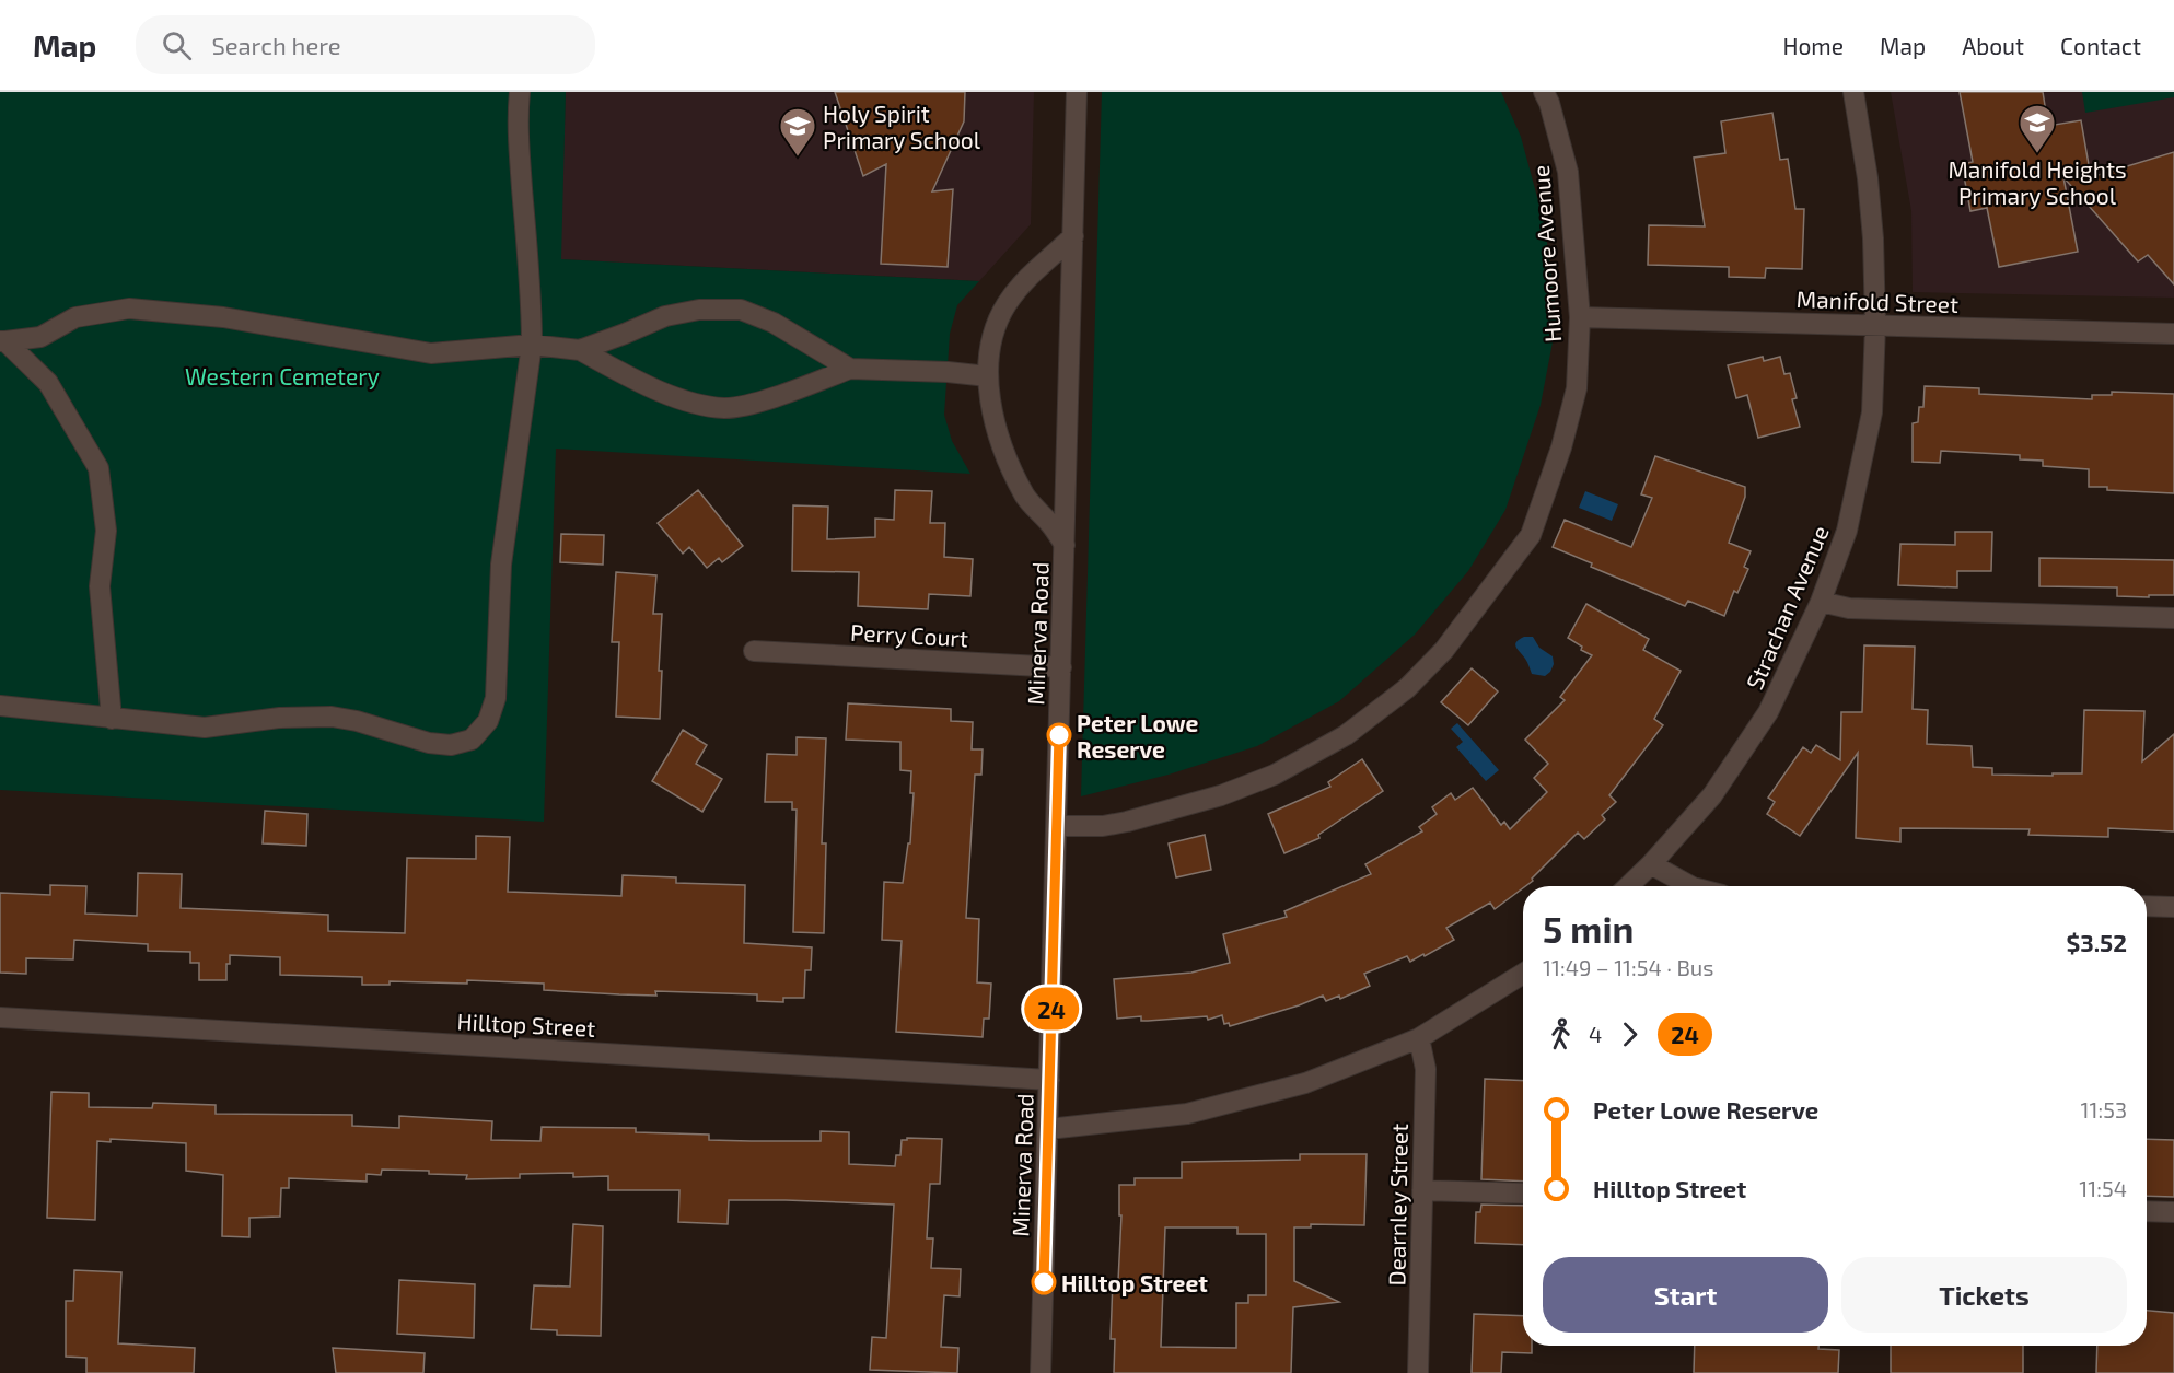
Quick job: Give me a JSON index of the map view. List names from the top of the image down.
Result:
{
  "streets": {
    "street": [
      "Humoore Avenue",
      "Manifold Street",
      "Strachan Avenue",
      "Minerva Road",
      "Perry Court",
      "Hilltop Street",
      "Dearnley Street"
    ]
  },
  "crossings": [
    ["Humoore Avenue", "Manifold Street"],
    ["Humoore Avenue", "Minerva Road"],
    ["Manifold Street", "Strachan Avenue"],
    ["Minerva Road", "Perry Court"],
    ["Minerva Road", "Hilltop Street"]
  ],
  "parks": ["Western Cemetery"],
  "places": {
    "school or university": ["Manifold Heights Primary School", "Holy Spirit Primary School"],
    "other": ["Peter Lowe Reserve", "Hilltop Street"]
  },
  "lines": ["bus line 24"],
  "page": {
    "header": "Map",
    "search": "Search here",
    "nav": [
      "Home",
      "Map",
      "About",
      "Contact"
    ],
    "on_map": "24",
    "heading": ["5 min", "11:49 – 11:54 · Bus", "$3.52"],
    "legs": ["4", "24"],
    "list": [
      {
        "name": "Peter Lowe Reserve",
        "value": "11:53"
      },
      {
        "name": "Hilltop Street",
        "value": "11:54"
      }
    ],
    "buttons": ["Start", "Tickets"]
  }
}
